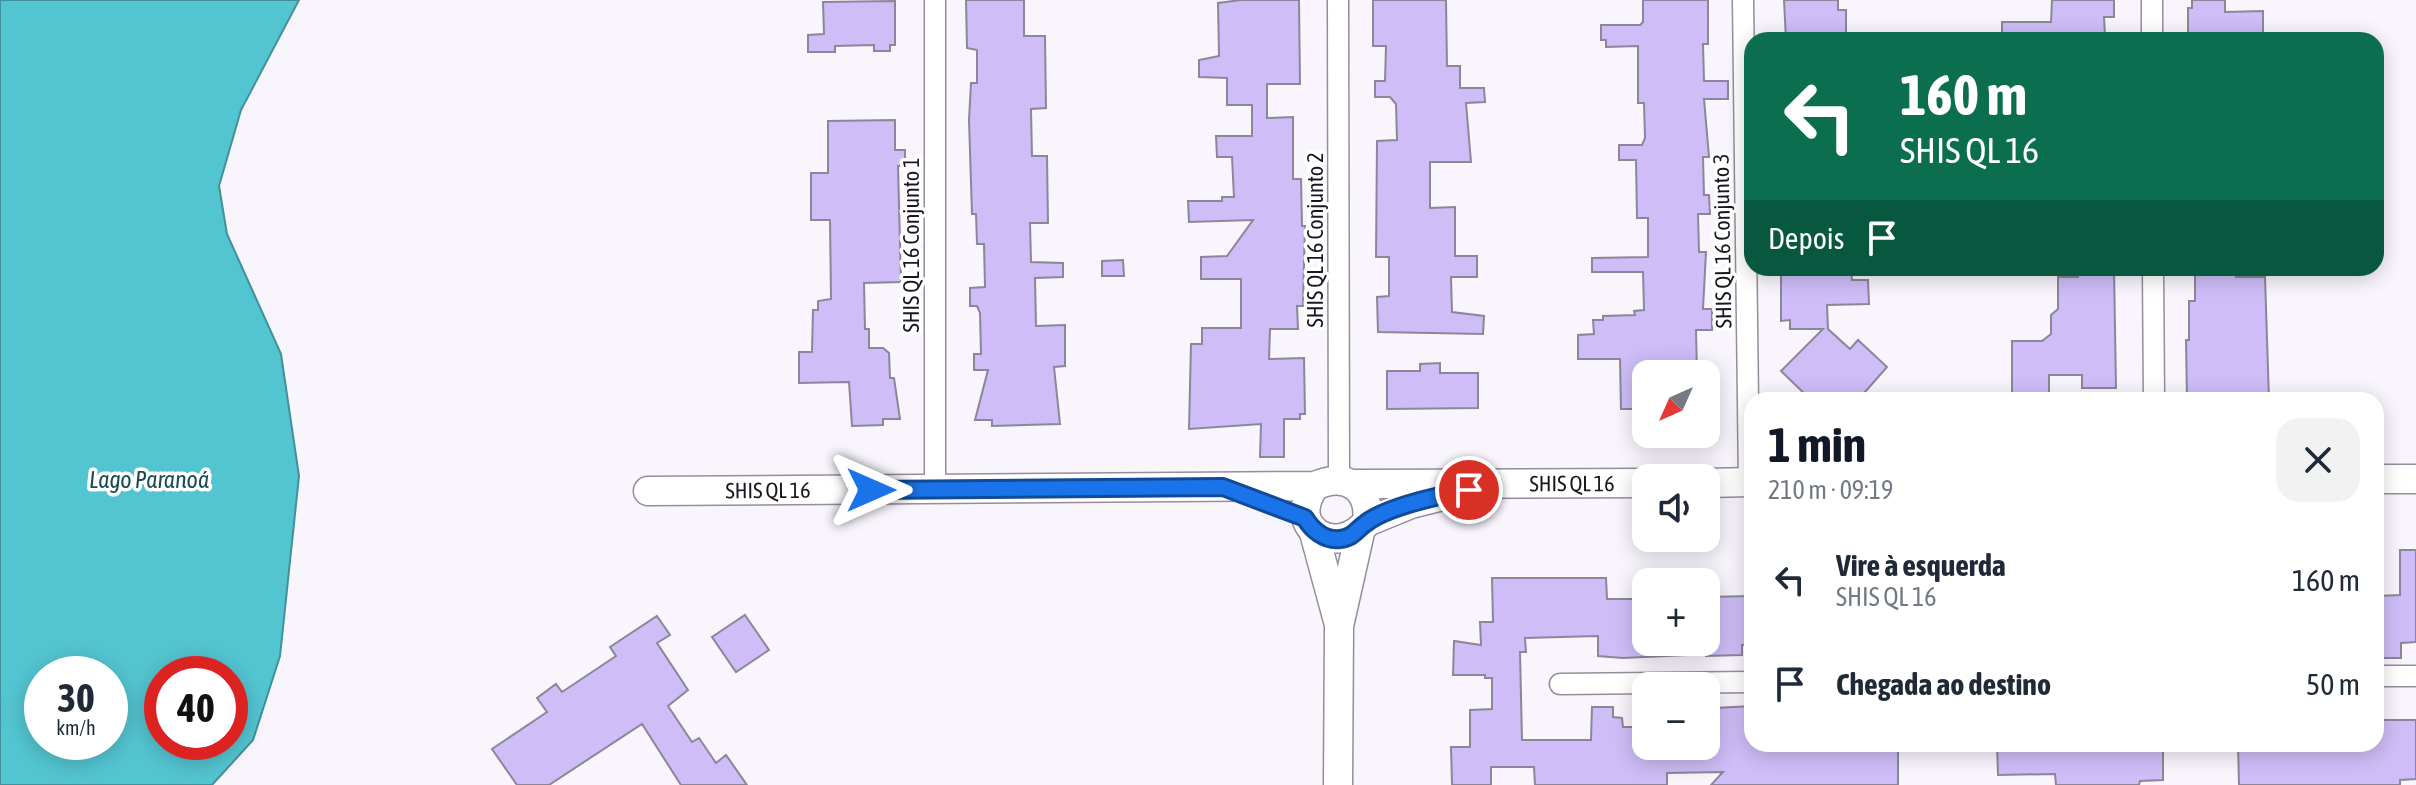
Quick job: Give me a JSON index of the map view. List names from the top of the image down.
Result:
{
  "streets": {
    "street": [
      "SHIS QL 16 Conjunto 2",
      "SHIS QL 16 Conjunto 3",
      "SHIS QL 16 Conjunto 1",
      "SHIS QL 16"
    ]
  },
  "crossings": [
    ["SHIS QL 16 Conjunto 2", "SHIS QL 16"],
    ["SHIS QL 16 Conjunto 1", "SHIS QL 16"]
  ],
  "water": ["Lago Paranoá"],
  "north": "bottom left",
  "page": {
    "turn": ["160 m", "SHIS QL 16"],
    "then": "Depois",
    "map_buttons": ["+", "−"],
    "heading": ["1 min", "210 m · 09:19"],
    "list": [
      {
        "name": "Vire à esquerda",
        "note": "SHIS QL 16",
        "value": "160 m"
      },
      {
        "name": "Chegada ao destino",
        "value": "50 m"
      }
    ],
    "speed": "30 km/h",
    "limit": "40"
  }
}
